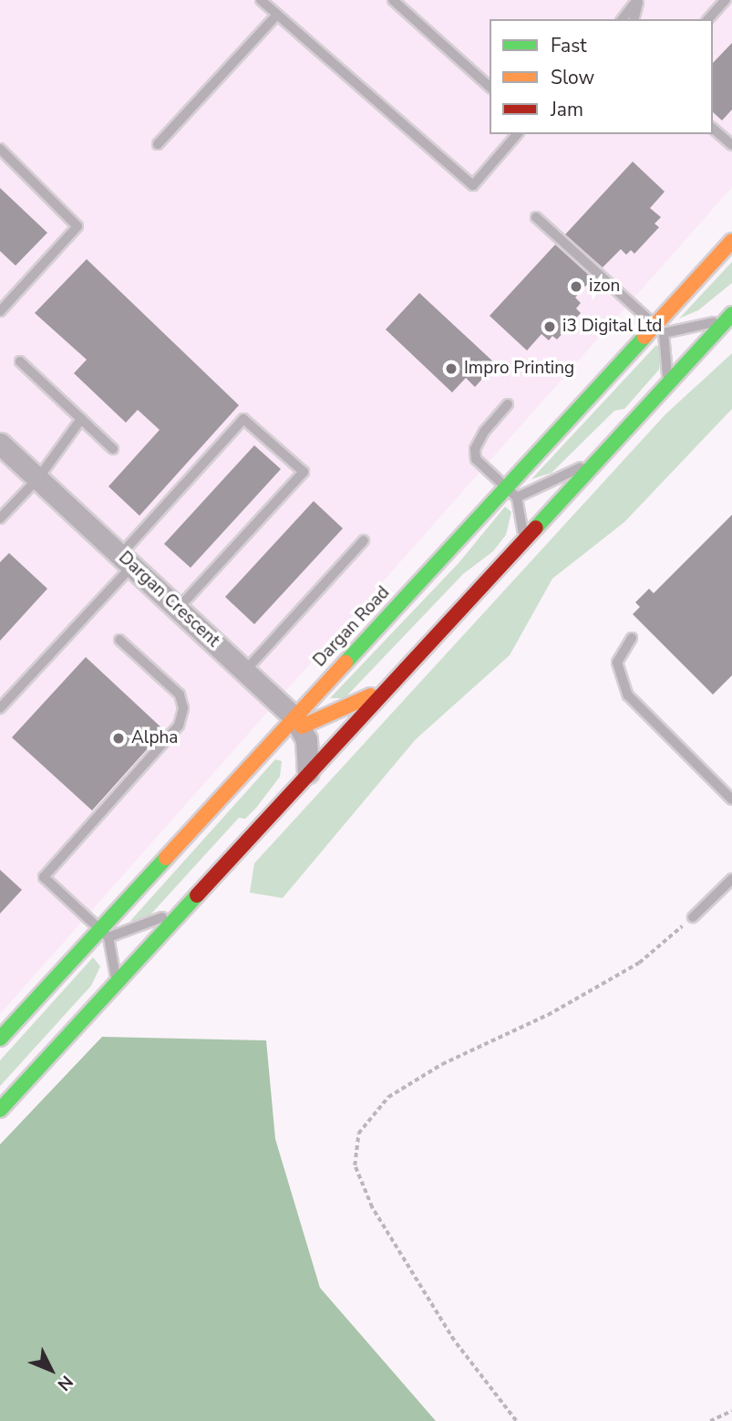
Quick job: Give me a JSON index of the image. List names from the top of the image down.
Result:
{
  "streets": {
    "street": ["Dargan Crescent", "Dargan Road"]
  },
  "crossings": [
    ["Dargan Crescent", "Dargan Road"]
  ],
  "places": [
    "izon",
    "i3 Digital Ltd",
    "Impro Printing",
    "Alpha"
  ],
  "legend": ["Fast", "Slow", "Jam"],
  "north": "bottom right"
}
